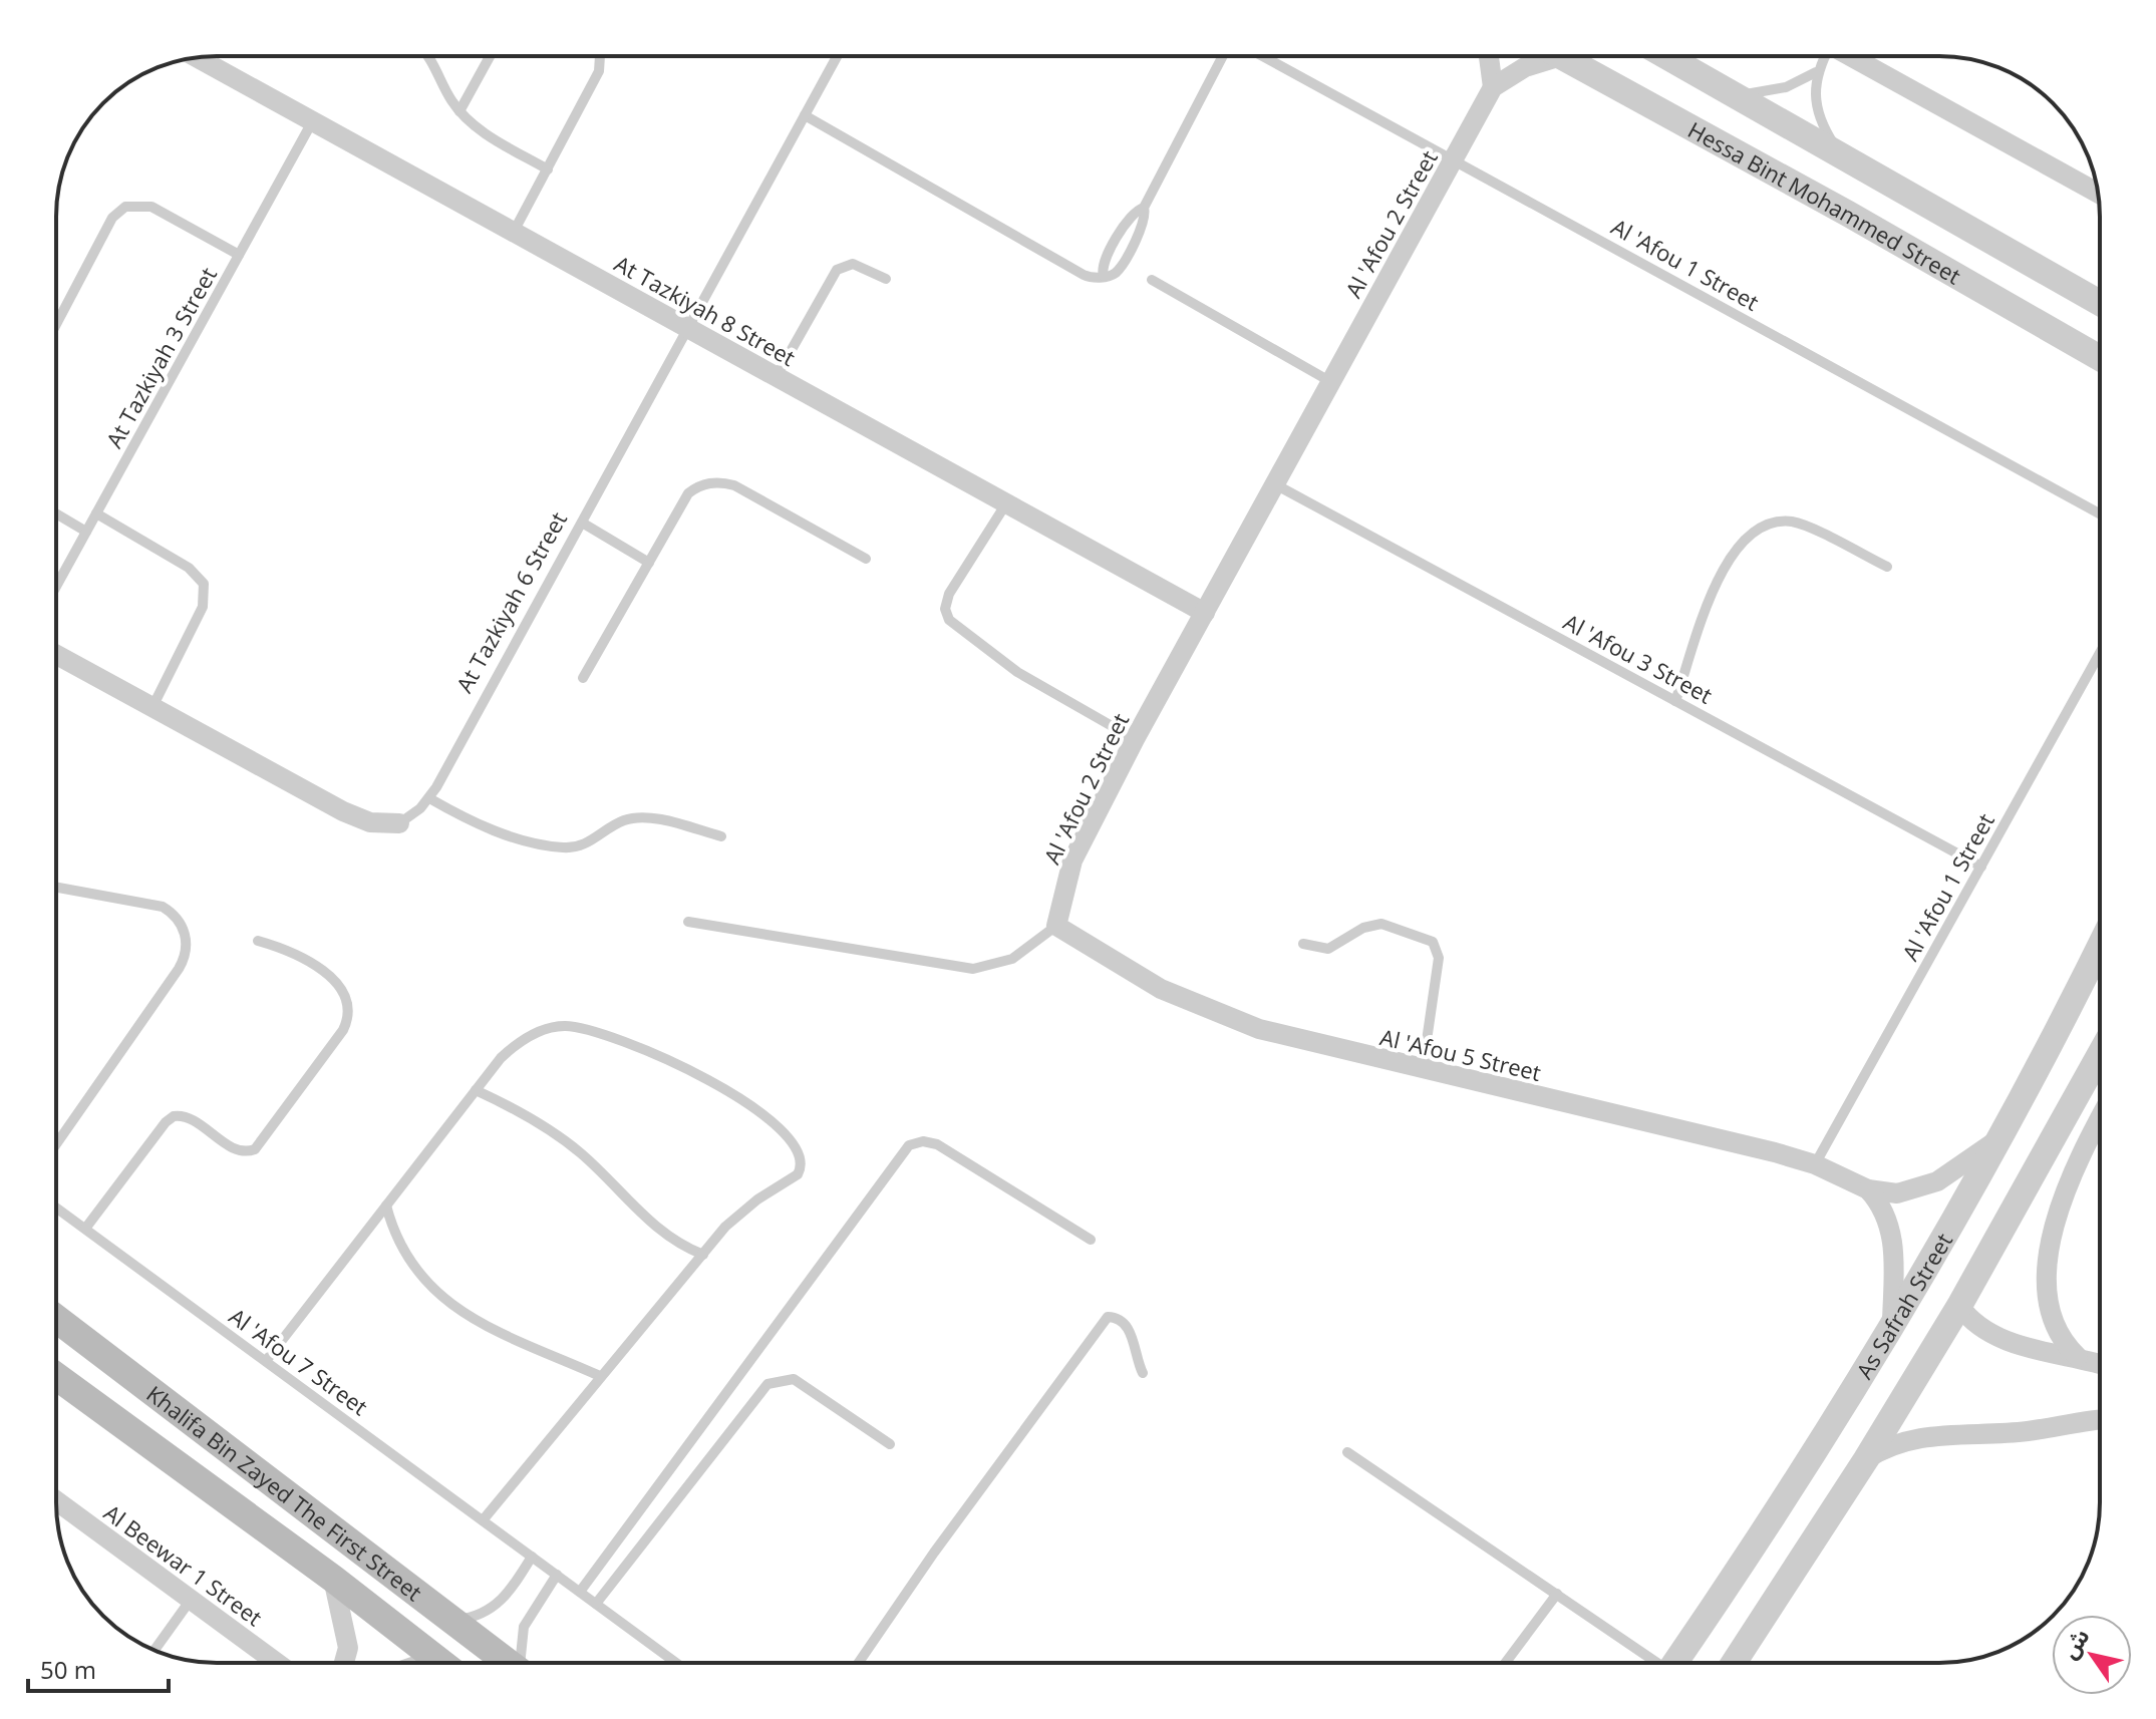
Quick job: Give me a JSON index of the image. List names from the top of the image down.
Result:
{
  "streets": {
    "main road": ["Khalifa Bin Zayed The First Street"],
    "street": [
      "Hessa Bint Mohammed Street",
      "Al 'Afou 2 Street",
      "At Tazkiyah 8 Street",
      "At Tazkiyah 6 Street",
      "Al 'Afou 5 Street",
      "As Safrah Street",
      "Al Beewar 1 Street"
    ],
    "lane": [
      "Al 'Afou 1 Street",
      "At Tazkiyah 3 Street",
      "Al 'Afou 3 Street",
      "Al 'Afou 7 Street"
    ]
  },
  "crossings": [
    ["Al 'Afou 2 Street", "Al 'Afou 1 Street"],
    ["Al 'Afou 2 Street", "At Tazkiyah 8 Street"],
    ["Al 'Afou 2 Street", "Al 'Afou 3 Street"],
    ["Al 'Afou 2 Street", "Al 'Afou 5 Street"],
    ["Al 'Afou 1 Street", "Al 'Afou 3 Street"],
    ["Al 'Afou 1 Street", "Al 'Afou 5 Street"],
    ["At Tazkiyah 8 Street", "At Tazkiyah 3 Street"],
    ["At Tazkiyah 8 Street", "At Tazkiyah 6 Street"],
    ["Al 'Afou 5 Street", "As Safrah Street"]
  ],
  "scale_bar": "50 m",
  "north": "top left"
}
